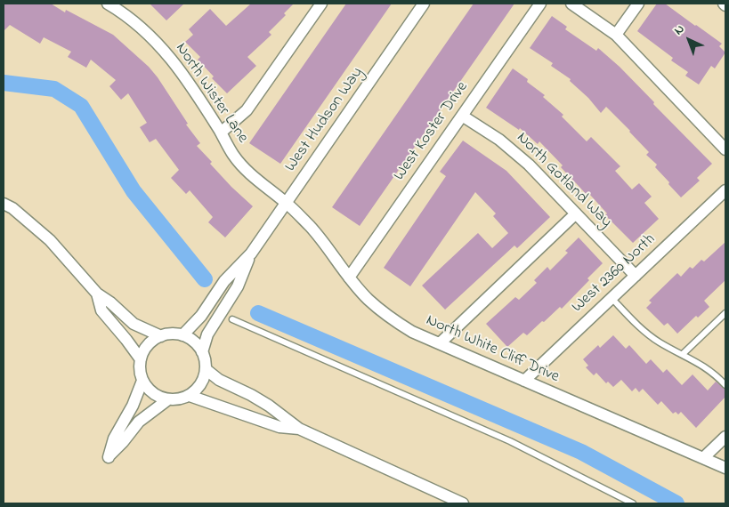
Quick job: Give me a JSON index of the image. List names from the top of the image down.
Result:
{
  "streets": {
    "street": [
      "North Wister Lane",
      "West Hudson Way",
      "West Koster Drive",
      "North Gotland Way",
      "West 2360 North",
      "North White Cliff Drive"
    ]
  },
  "crossings": [
    ["North Wister Lane", "West Hudson Way"],
    ["North Wister Lane", "North White Cliff Drive"],
    ["West Hudson Way", "North White Cliff Drive"],
    ["West Koster Drive", "North Gotland Way"],
    ["West Koster Drive", "North White Cliff Drive"],
    ["North Gotland Way", "West 2360 North"],
    ["West 2360 North", "North White Cliff Drive"]
  ],
  "north": "top left"
}
